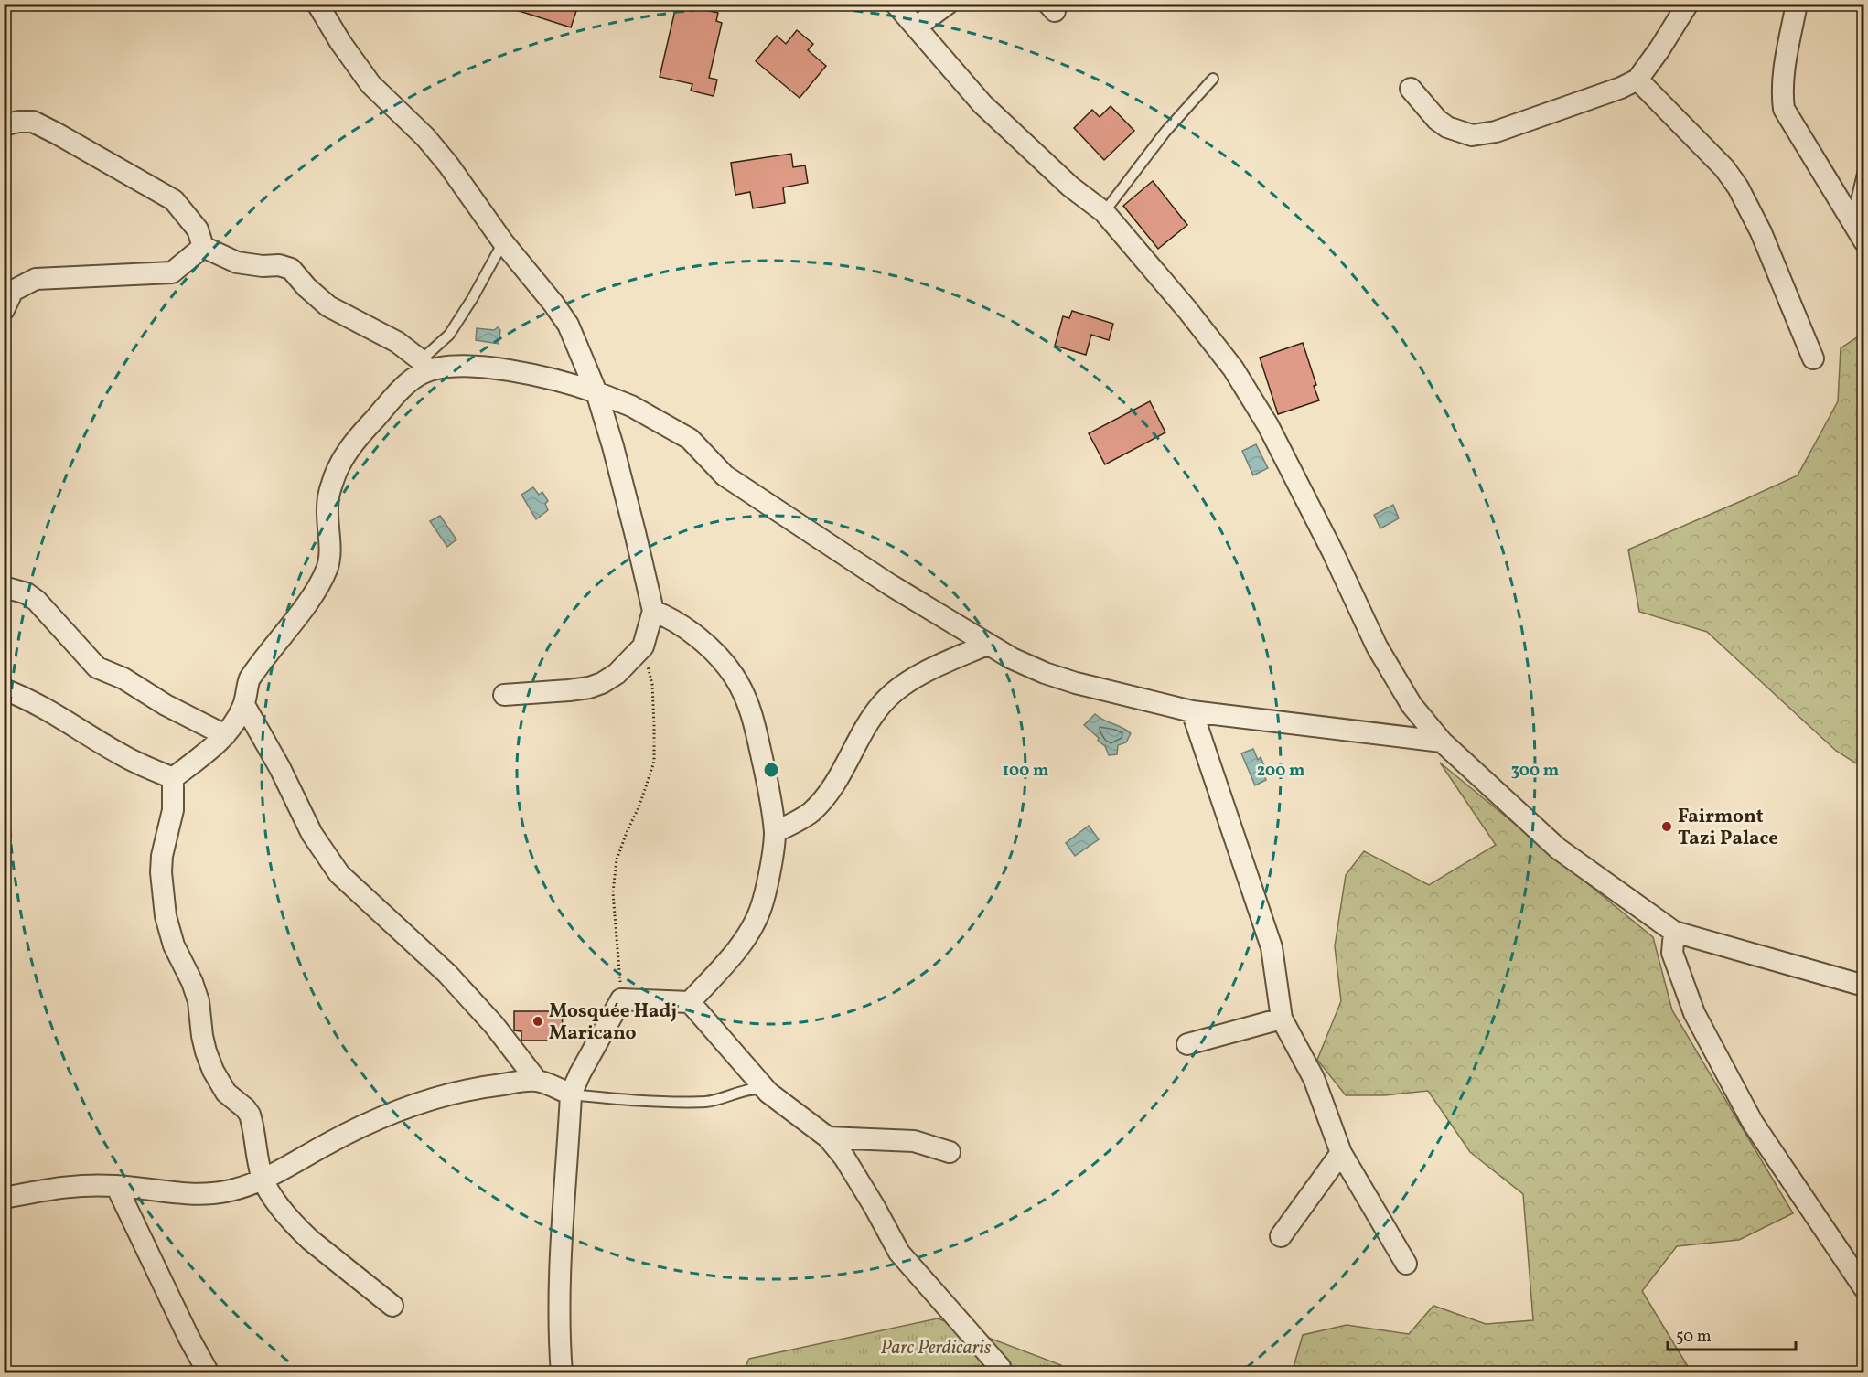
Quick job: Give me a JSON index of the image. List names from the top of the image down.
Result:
{
  "parks": ["Parc Perdicaris"],
  "places": ["Fairmont Tazi Palace", "Mosquée Hadj Maricano"],
  "scale_bar": "50 m",
  "rings": ["100 m", "200 m", "300 m"]
}
